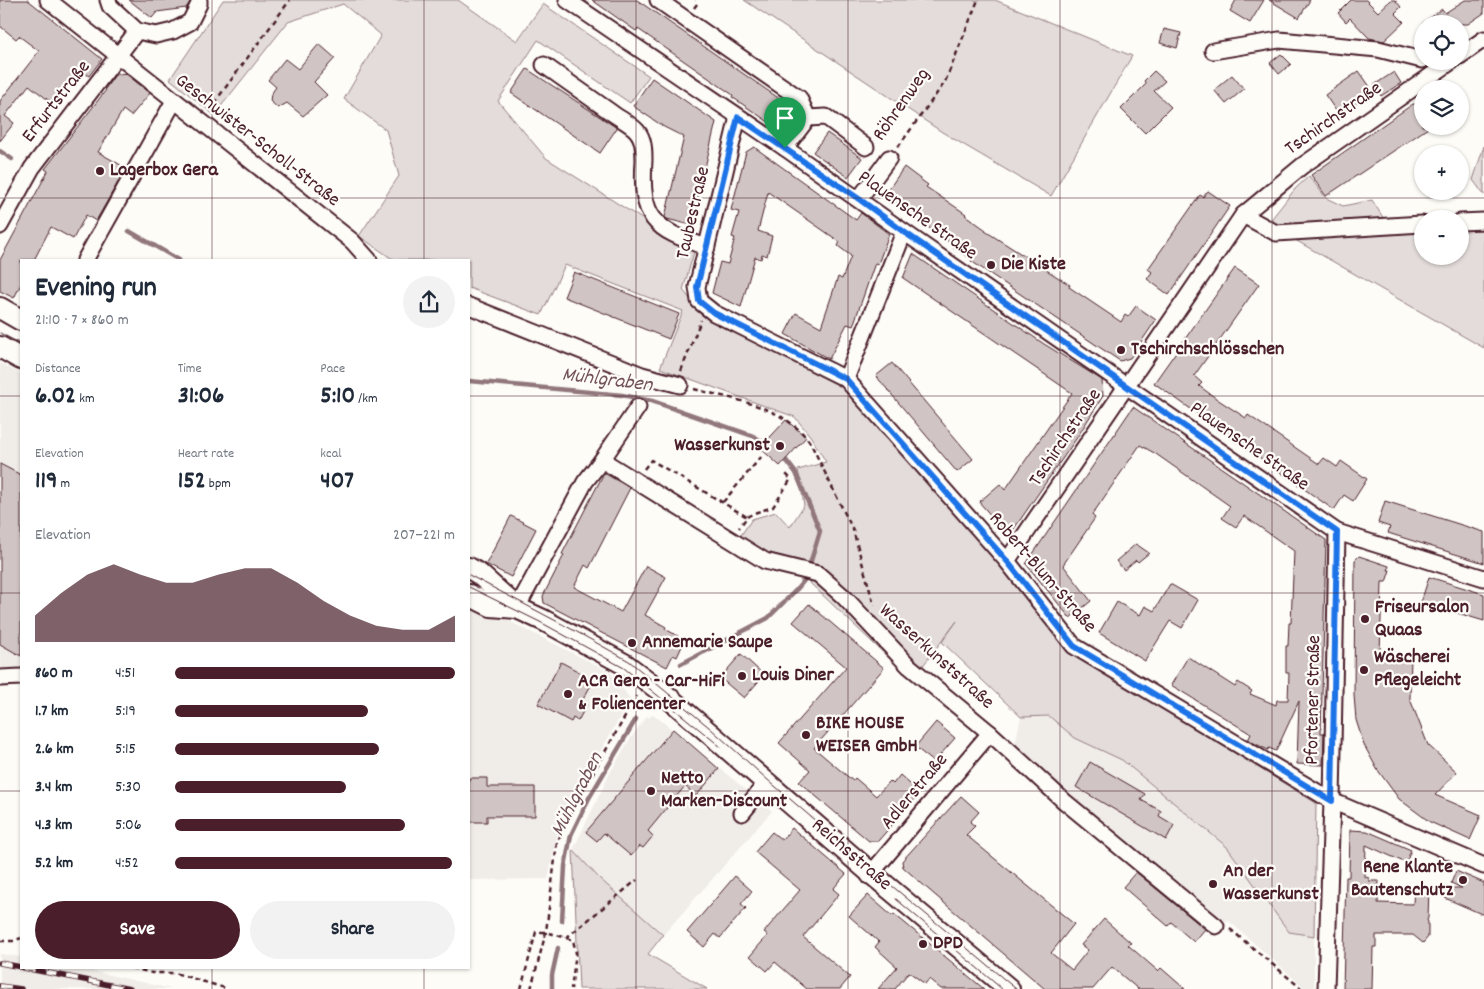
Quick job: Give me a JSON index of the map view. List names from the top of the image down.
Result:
{
  "streets": {
    "main road": ["Reichsstraße"],
    "street": [
      "Erfurtstraße",
      "Röhrenweg",
      "Tschirchstraße",
      "Geschwister-Scholl-Straße",
      "Taubestraße",
      "Plauensche Straße",
      "Robert-Blum-Straße",
      "Wasserkunststraße",
      "Pfortener Straße",
      "Adlerstraße"
    ]
  },
  "crossings": [
    ["Erfurtstraße", "Geschwister-Scholl-Straße"],
    ["Röhrenweg", "Plauensche Straße"],
    ["Tschirchstraße", "Plauensche Straße"],
    ["Tschirchstraße", "Robert-Blum-Straße"],
    ["Taubestraße", "Plauensche Straße"],
    ["Taubestraße", "Robert-Blum-Straße"],
    ["Plauensche Straße", "Pfortener Straße"],
    ["Robert-Blum-Straße", "Pfortener Straße"],
    ["Wasserkunststraße", "Adlerstraße"],
    ["Adlerstraße", "Reichsstraße"]
  ],
  "water": ["Mühlgraben"],
  "places": [
    "Lagerbox Gera",
    "Die Kiste",
    "Tschirchschlösschen",
    "Wasserkunst",
    "Friseursalon Quaas",
    "Annemarie Saupe",
    "Wäscherei Pflegeleicht",
    "Louis Diner",
    "ACR Gera - Car-HiFi & Foliencenter",
    "BIKE HOUSE WEISER GmbH",
    "Netto Marken-Discount",
    "Rene Klante Bautenschutz",
    "An der Wasserkunst",
    "DPD"
  ],
  "page": {
    "map_buttons": ["+", "−"],
    "heading": ["Evening run", "21:10 · 7 × 860 m"],
    "stats": [
      ["Distance", "6.02 km"],
      ["Time", "31:06"],
      ["Pace", "5:10 /km"],
      ["Elevation", "119 m"],
      ["Heart rate", "152 bpm"],
      ["kcal", "407"]
    ],
    "chart": ["Elevation", "207–221 m"],
    "list": [
      {
        "name": "860 m",
        "note": "4:51"
      },
      {
        "name": "1.7 km",
        "note": "5:19"
      },
      {
        "name": "2.6 km",
        "note": "5:15"
      },
      {
        "name": "3.4 km",
        "note": "5:30"
      },
      {
        "name": "4.3 km",
        "note": "5:06"
      },
      {
        "name": "5.2 km",
        "note": "4:52"
      }
    ],
    "buttons": ["Save", "Share"]
  }
}
